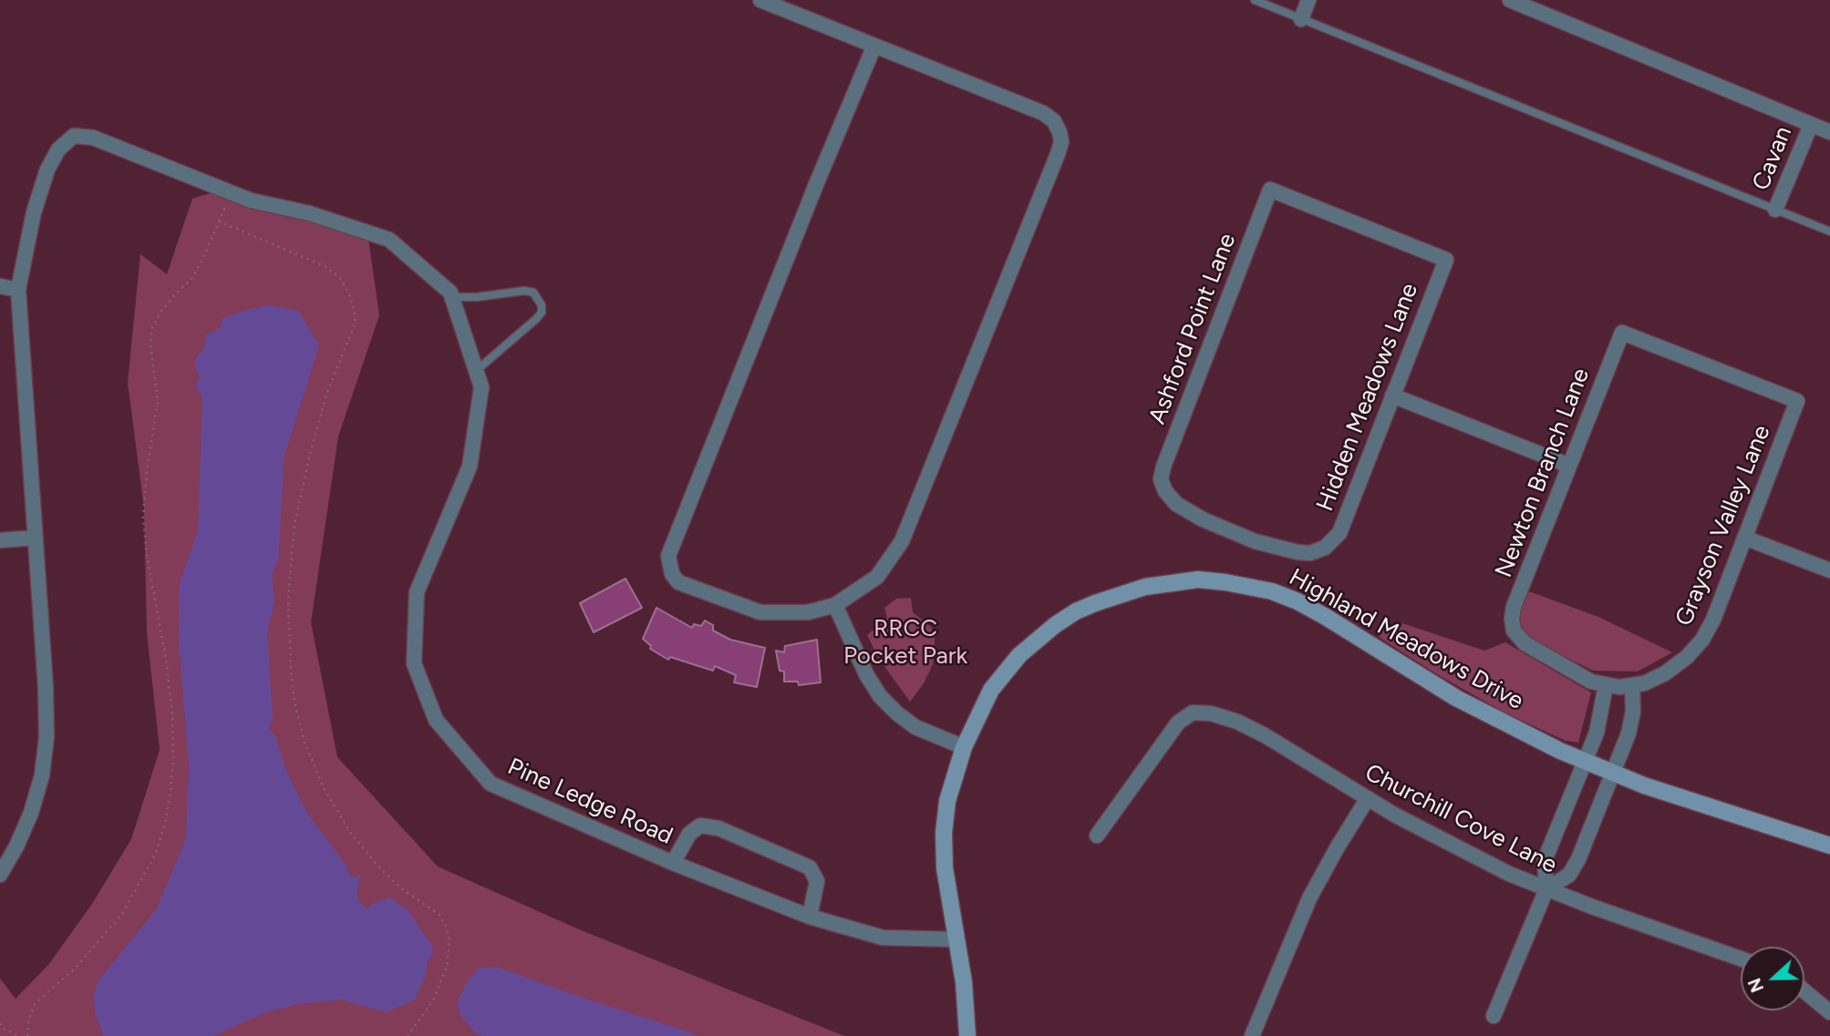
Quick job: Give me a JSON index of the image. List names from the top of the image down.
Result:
{
  "streets": {
    "street": [
      "Cavan",
      "Ashford Point Lane",
      "Hidden Meadows Lane",
      "Newton Branch Lane",
      "Grayson Valley Lane",
      "Highland Meadows Drive",
      "Pine Ledge Road",
      "Churchill Cove Lane"
    ]
  },
  "crossings": [
    ["Ashford Point Lane", "Hidden Meadows Lane"],
    ["Newton Branch Lane", "Grayson Valley Lane"],
    ["Highland Meadows Drive", "Pine Ledge Road"]
  ],
  "parks": ["RRCC Pocket Park"],
  "north": "left"
}
